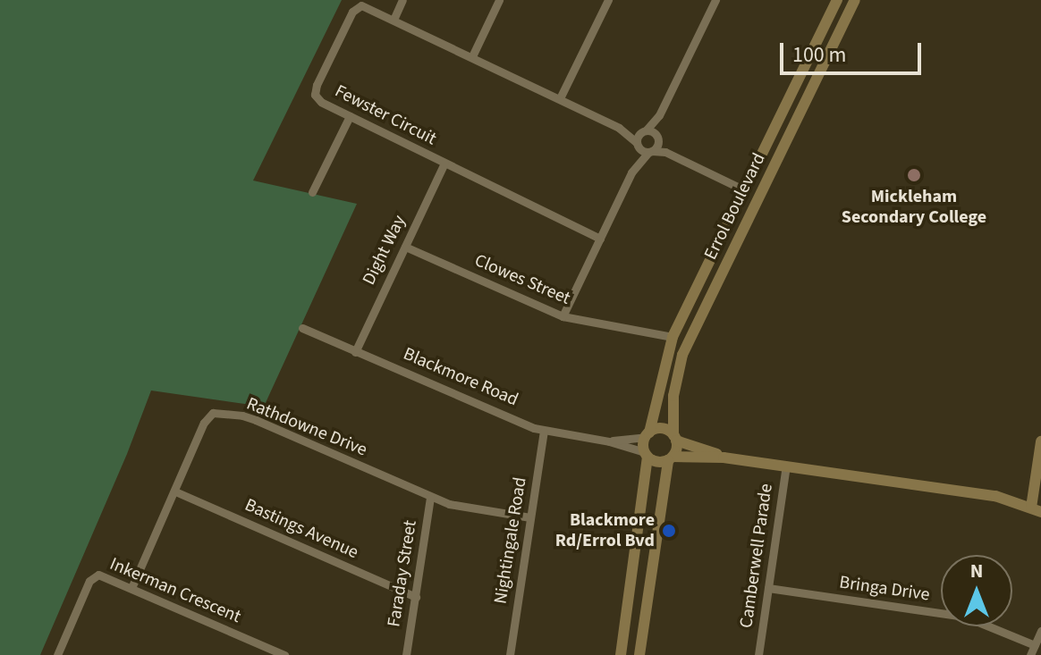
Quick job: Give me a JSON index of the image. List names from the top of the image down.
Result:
{
  "streets": {
    "street": [
      "Fewster Circuit",
      "Errol Boulevard",
      "Dight Way",
      "Clowes Street",
      "Blackmore Road",
      "Rathdowne Drive",
      "Bastings Avenue",
      "Nightingale Road",
      "Camberwell Parade",
      "Faraday Street",
      "Bringa Drive",
      "Inkerman Crescent"
    ]
  },
  "crossings": [
    ["Fewster Circuit", "Dight Way"],
    ["Errol Boulevard", "Clowes Street"],
    ["Errol Boulevard", "Blackmore Road"],
    ["Dight Way", "Clowes Street"],
    ["Dight Way", "Blackmore Road"],
    ["Blackmore Road", "Nightingale Road"],
    ["Rathdowne Drive", "Bastings Avenue"],
    ["Rathdowne Drive", "Nightingale Road"],
    ["Rathdowne Drive", "Faraday Street"],
    ["Rathdowne Drive", "Inkerman Crescent"],
    ["Bastings Avenue", "Faraday Street"],
    ["Camberwell Parade", "Bringa Drive"]
  ],
  "places": ["Mickleham Secondary College", "Blackmore Rd/Errol Bvd"],
  "scale_bar": "100 m",
  "north": "top"
}
